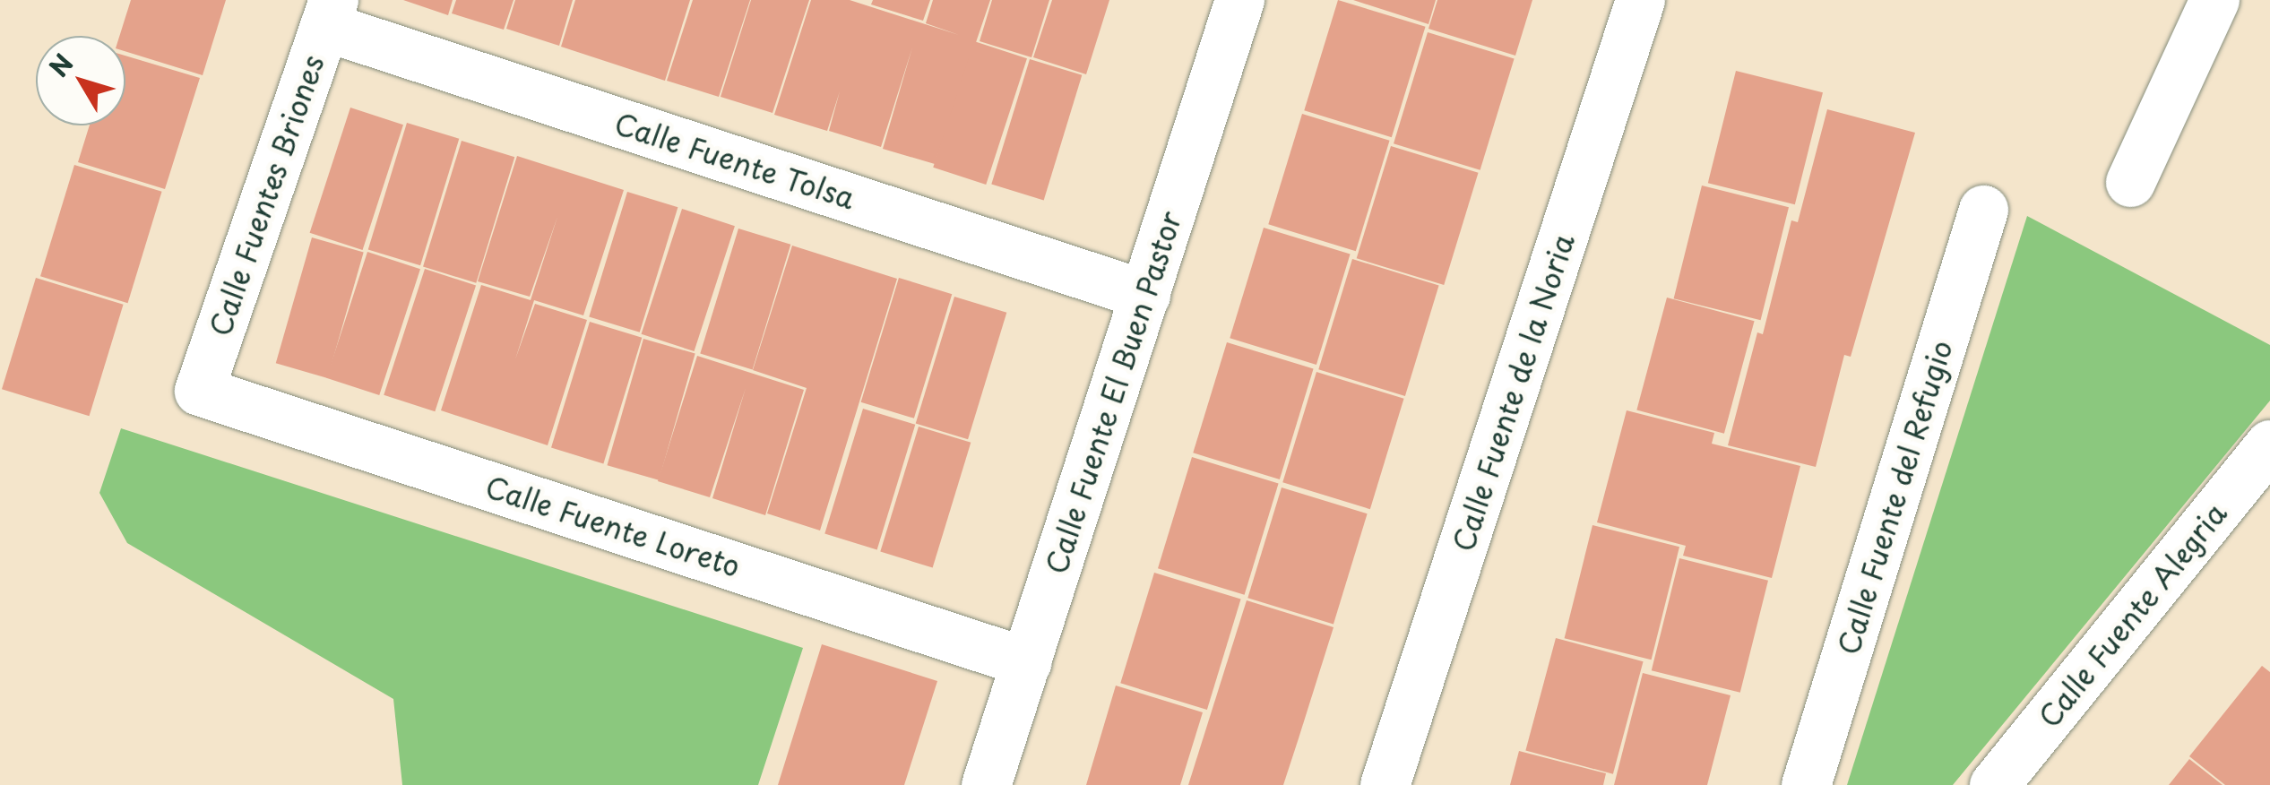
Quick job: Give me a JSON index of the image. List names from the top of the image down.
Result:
{
  "streets": {
    "street": [
      "Calle Fuente Tolsa",
      "Calle Fuentes Briones",
      "Calle Fuente El Buen Pastor",
      "Calle Fuente de la Noria",
      "Calle Fuente del Refugio",
      "Calle Fuente Loreto",
      "Calle Fuente Alegria"
    ]
  },
  "crossings": [
    ["Calle Fuente Tolsa", "Calle Fuentes Briones"],
    ["Calle Fuente Tolsa", "Calle Fuente El Buen Pastor"],
    ["Calle Fuentes Briones", "Calle Fuente Loreto"],
    ["Calle Fuente El Buen Pastor", "Calle Fuente Loreto"]
  ],
  "north": "top left"
}
